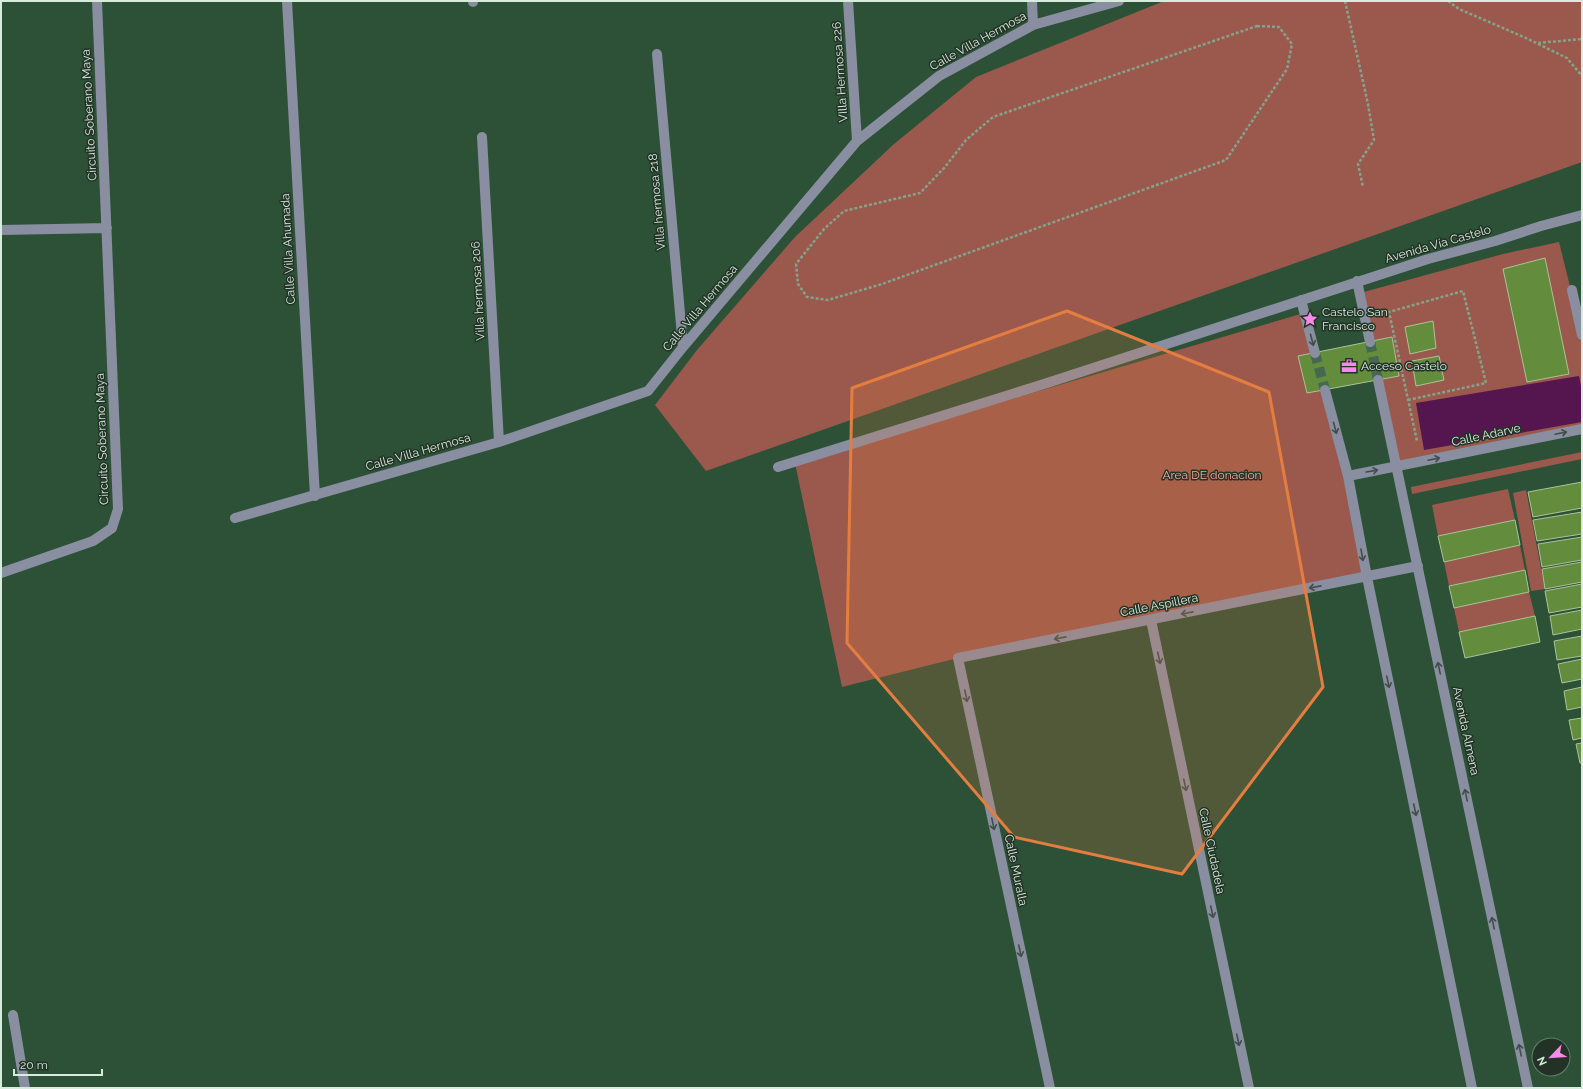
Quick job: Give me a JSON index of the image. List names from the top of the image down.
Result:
{
  "streets": {
    "street": [
      "Calle Villa Hermosa",
      "VIlla Hermosa 226",
      "Circuito Soberano Maya",
      "Villa hermosa 218",
      "Avenida Vía Castelo",
      "Calle Villa Ahumada",
      "Villa hermosa 206",
      "Calle Adarve",
      "Calle Aspillera",
      "Avenida Almena",
      "Calle Ciudadela",
      "Calle Muralla"
    ]
  },
  "crossings": [
    ["Calle Villa Hermosa", "VIlla Hermosa 226"],
    ["Calle Villa Hermosa", "Villa hermosa 218"],
    ["Calle Villa Hermosa", "Calle Villa Ahumada"],
    ["Calle Villa Hermosa", "Villa hermosa 206"],
    ["Calle Adarve", "Avenida Almena"],
    ["Calle Aspillera", "Avenida Almena"],
    ["Calle Aspillera", "Calle Ciudadela"],
    ["Calle Aspillera", "Calle Muralla"]
  ],
  "one_way": [
    "Calle Adarve",
    "Calle Aspillera",
    "Calle Ciudadela",
    "Calle Muralla"
  ],
  "parks": ["Area DE donacion"],
  "places": {
    "place": ["Castelo San Francisco"],
    "office": ["Acceso Castelo"]
  },
  "scale_bar": "20 m",
  "north": "bottom left"
}
